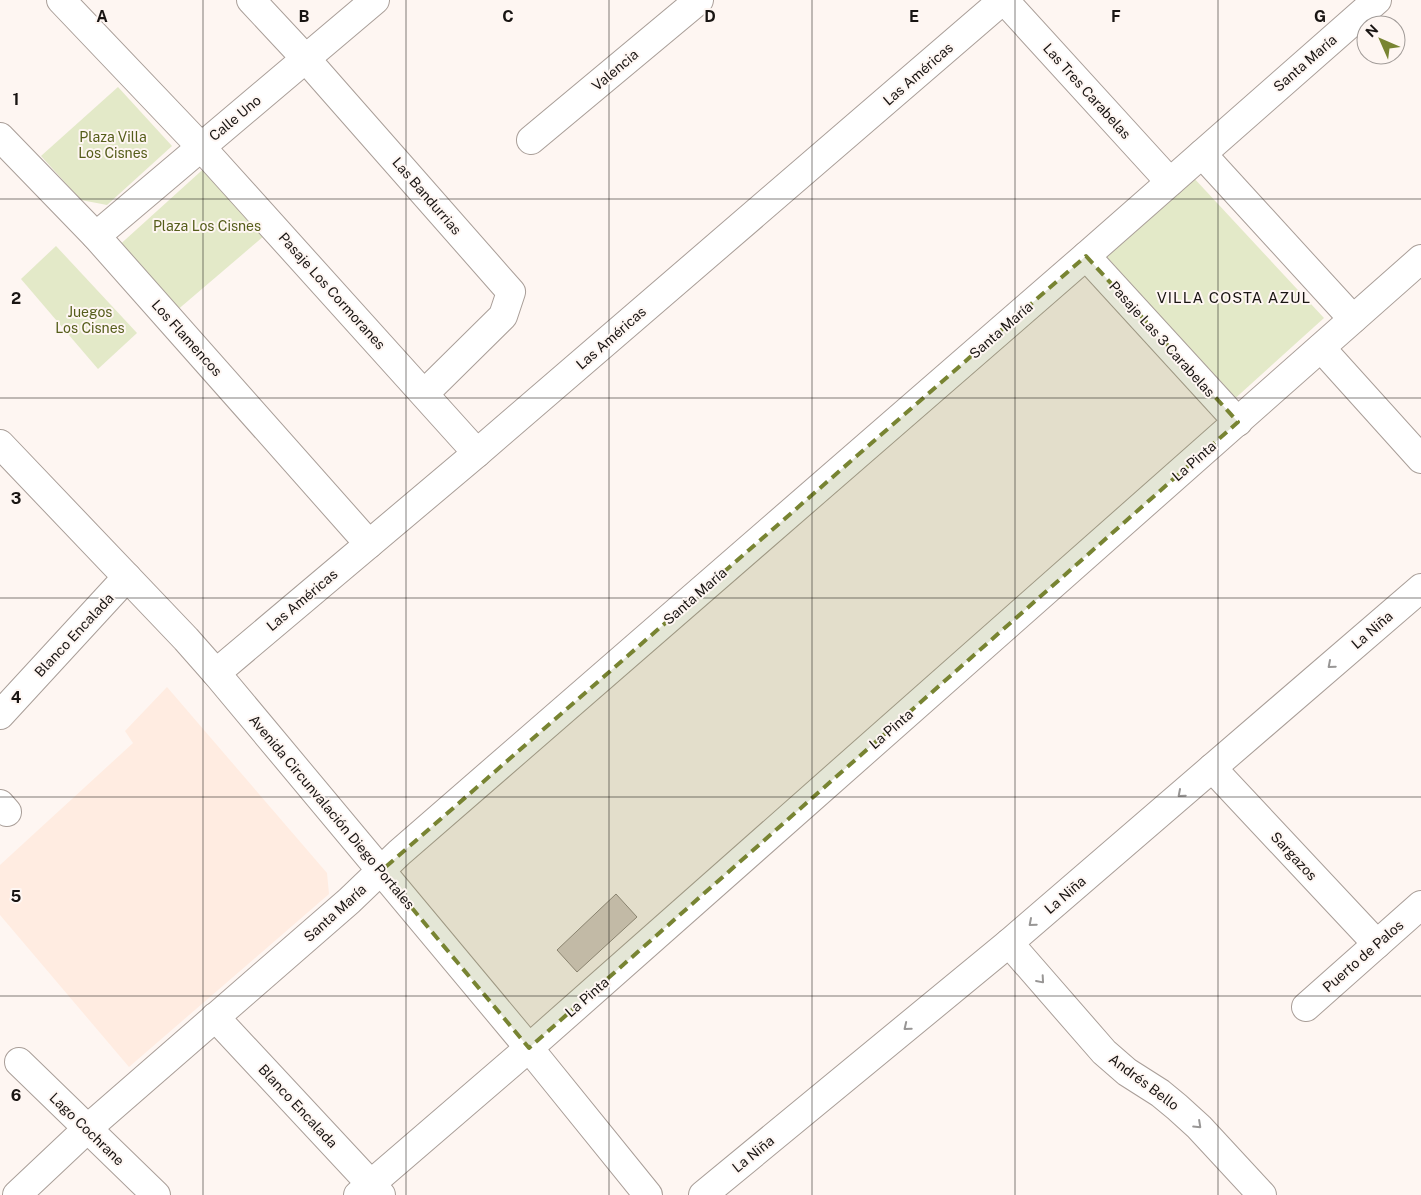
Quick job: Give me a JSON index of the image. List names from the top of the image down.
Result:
{
  "streets": {
    "street": [
      "Santa María",
      "Valencia",
      "Las Américas",
      "Las Tres Carabelas",
      "Calle Uno",
      "Las Bandurrias",
      "Pasaje Los Cormoranes",
      "Los Flamencos",
      "Pasaje Las 3 Carabelas",
      "La Pinta",
      "La Niña",
      "Blanco Encalada",
      "Avenida Circunvalación Diego Portales",
      "Sargazos",
      "Puerto de Palos",
      "Andrés Bello",
      "Lago Cochrane"
    ]
  },
  "crossings": [
    ["Santa María", "Las Tres Carabelas"],
    ["Santa María", "Pasaje Las 3 Carabelas"],
    ["Santa María", "Blanco Encalada"],
    ["Santa María", "Avenida Circunvalación Diego Portales"],
    ["Santa María", "Lago Cochrane"],
    ["Las Américas", "Las Tres Carabelas"],
    ["Las Américas", "Pasaje Los Cormoranes"],
    ["Las Américas", "Los Flamencos"],
    ["Las Américas", "Avenida Circunvalación Diego Portales"],
    ["Calle Uno", "Las Bandurrias"],
    ["Calle Uno", "Pasaje Los Cormoranes"],
    ["Calle Uno", "Los Flamencos"],
    ["Las Bandurrias", "Pasaje Los Cormoranes"],
    ["Pasaje Las 3 Carabelas", "La Pinta"],
    ["La Pinta", "Blanco Encalada"],
    ["La Pinta", "Avenida Circunvalación Diego Portales"],
    ["La Niña", "Sargazos"],
    ["La Niña", "Andrés Bello"],
    ["Blanco Encalada", "Avenida Circunvalación Diego Portales"],
    ["Sargazos", "Puerto de Palos"]
  ],
  "one_way": ["La Niña", "Andrés Bello"],
  "districts": ["VILLA COSTA AZUL"],
  "parks": ["Plaza Villa Los Cisnes", "Plaza Los Cisnes", "Juegos Los Cisnes"],
  "north": "top left",
  "grid": {
    "columns": [
      "A",
      "B",
      "C",
      "D",
      "E",
      "F",
      "G"
    ],
    "rows": [
      "1",
      "2",
      "3",
      "4",
      "5",
      "6"
    ]
  }
}
